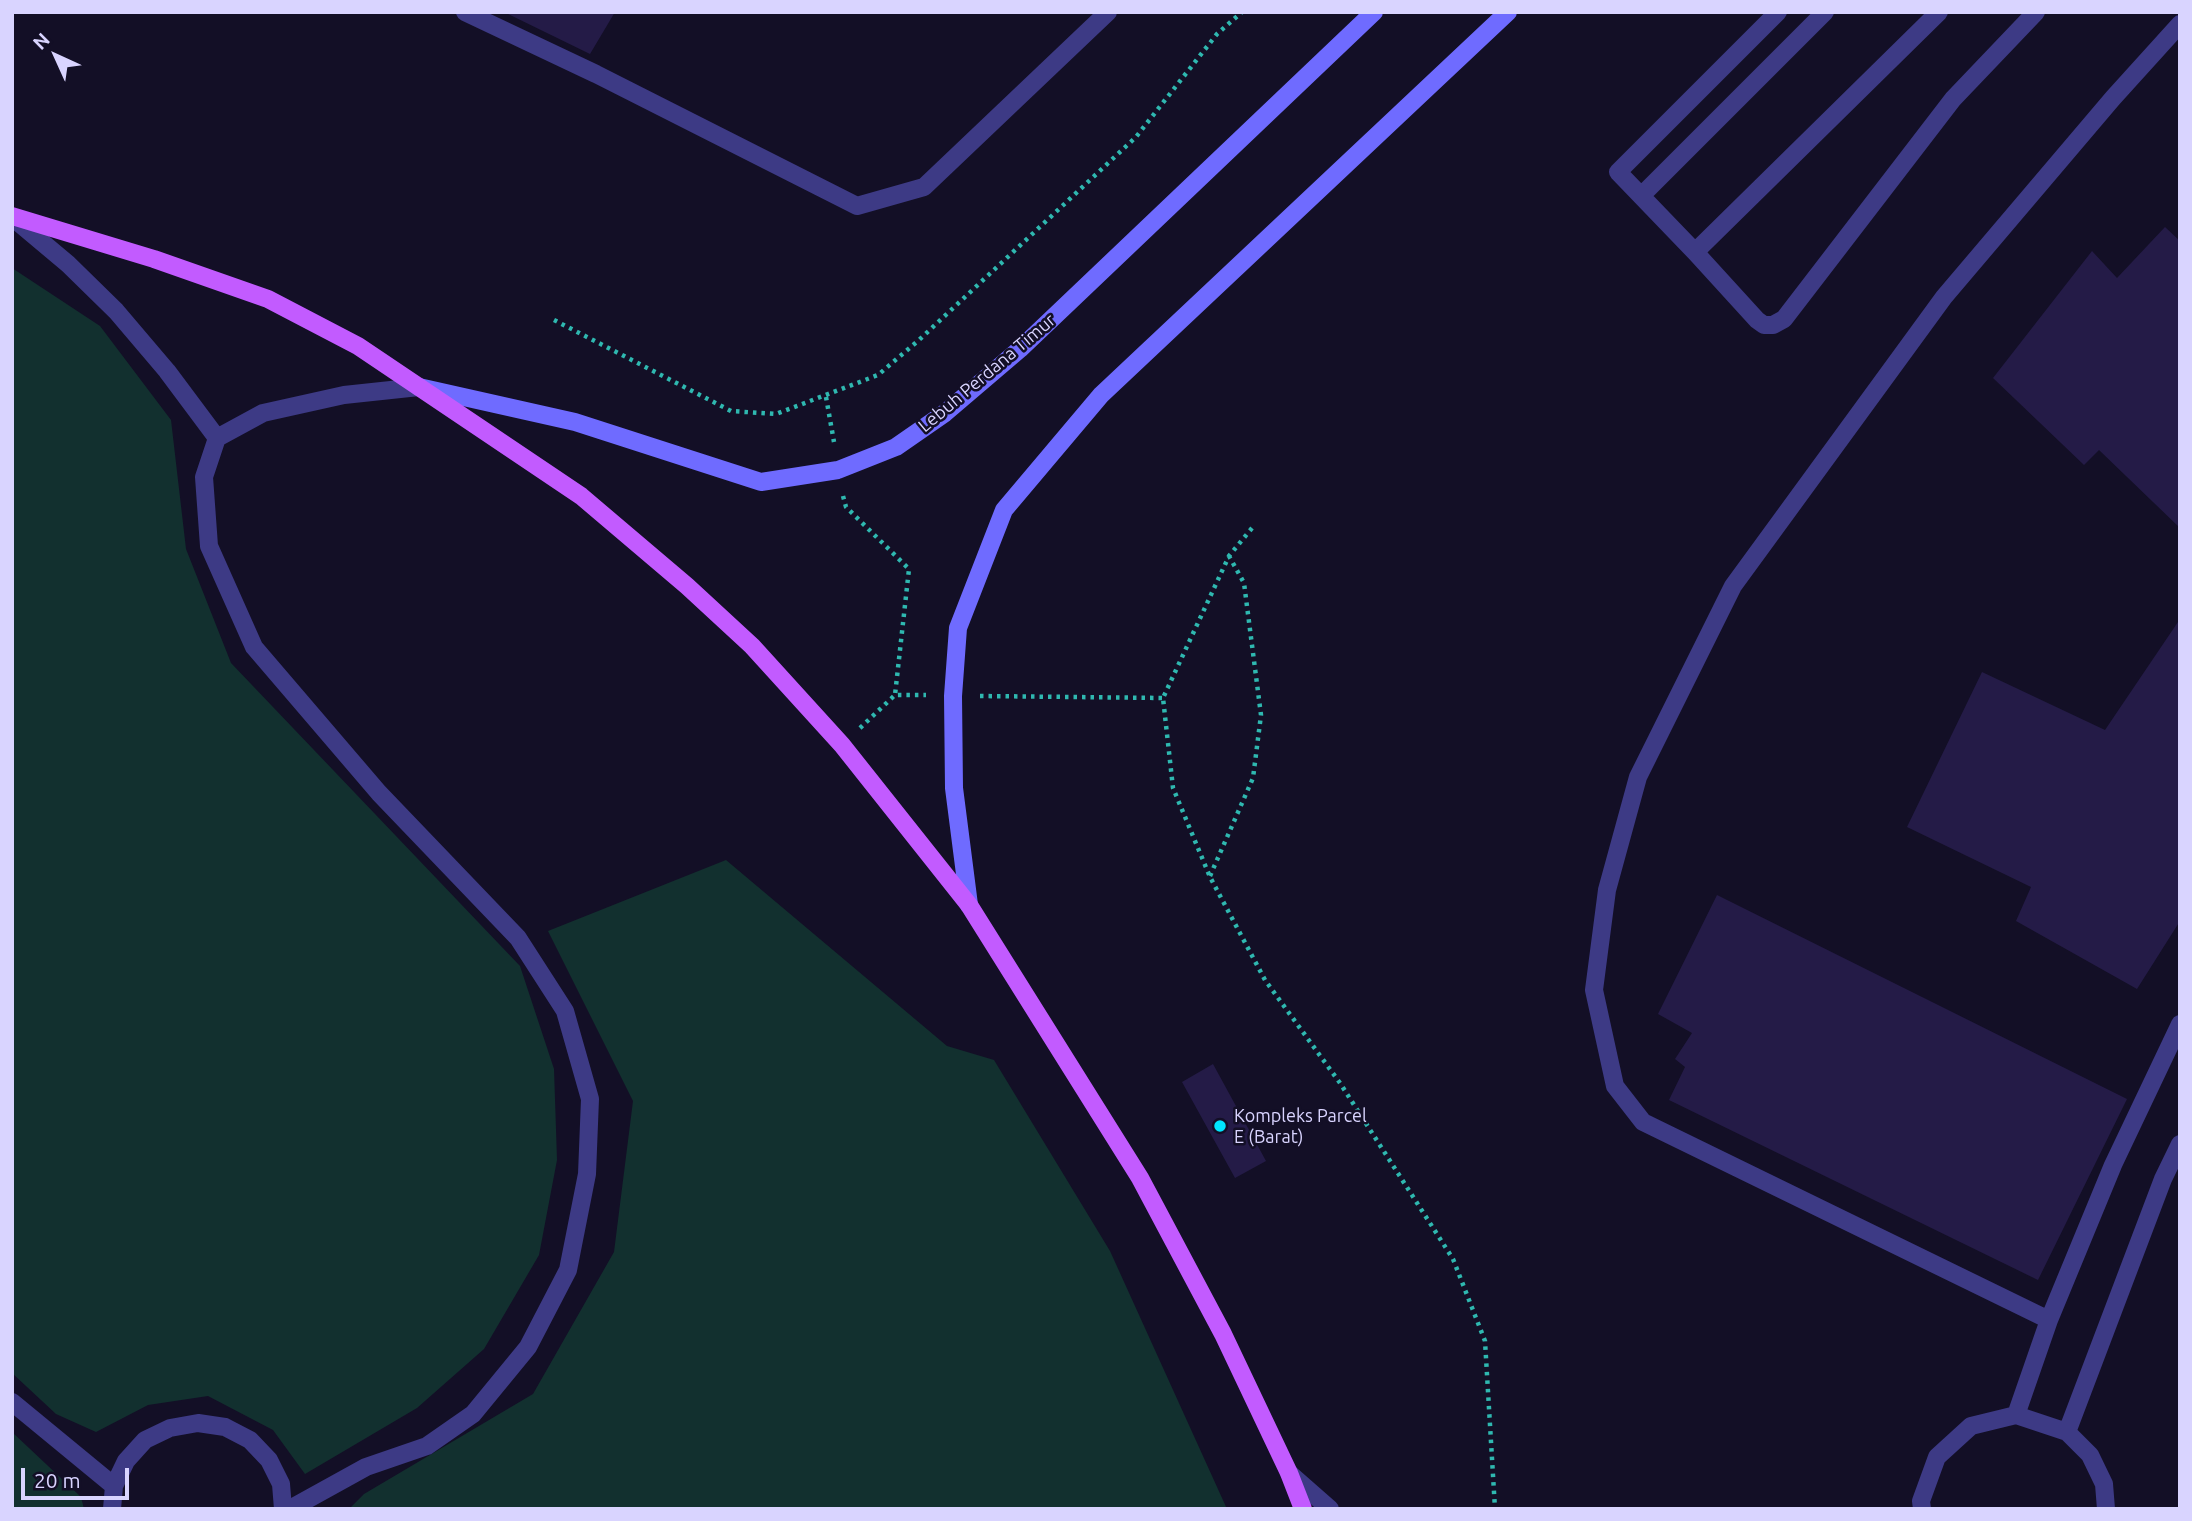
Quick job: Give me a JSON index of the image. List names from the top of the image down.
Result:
{
  "streets": {
    "main road": ["Lebuh Perdana Timur"]
  },
  "places": ["Kompleks Parcel E (Barat)"],
  "scale_bar": "20 m",
  "north": "top left"
}
